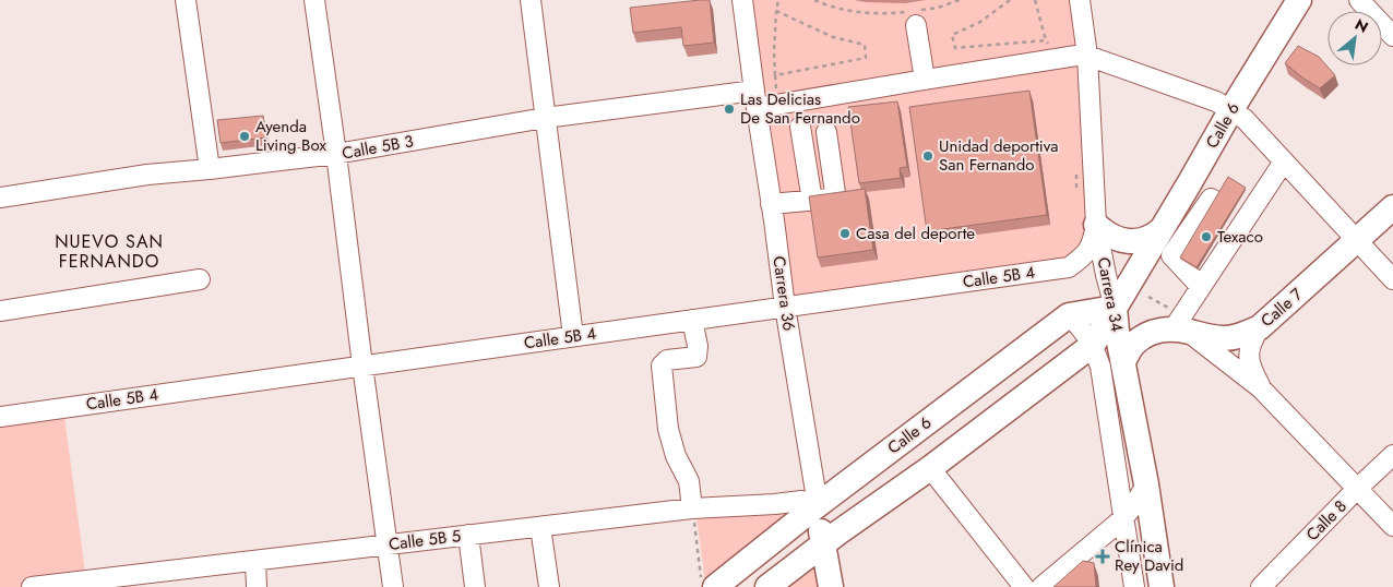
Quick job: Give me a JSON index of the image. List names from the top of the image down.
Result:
{
  "streets": {
    "main road": [
      "Calle 6",
      "Carrera 36",
      "Carrera 34",
      "Calle 7"
    ],
    "street": [
      "Calle 5B 3",
      "Calle 5B 4",
      "Calle 8",
      "Calle 5B 5"
    ]
  },
  "crossings": [
    ["Calle 6", "Carrera 36"],
    ["Calle 6", "Carrera 34"],
    ["Calle 6", "Calle 5B 5"],
    ["Calle 5B 3", "Carrera 36"],
    ["Calle 5B 3", "Carrera 34"],
    ["Calle 5B 4", "Carrera 36"],
    ["Calle 5B 4", "Carrera 34"],
    ["Carrera 36", "Calle 5B 5"],
    ["Carrera 34", "Calle 7"]
  ],
  "districts": ["NUEVO SAN FERNANDO"],
  "places": {
    "other": [
      "Las Delicias De San Fernando",
      "Ayenda Living Box",
      "Unidad deportiva San Fernando",
      "Casa del deporte",
      "Texaco"
    ],
    "health": ["Clínica Rey David"]
  },
  "north": "top right"
}
